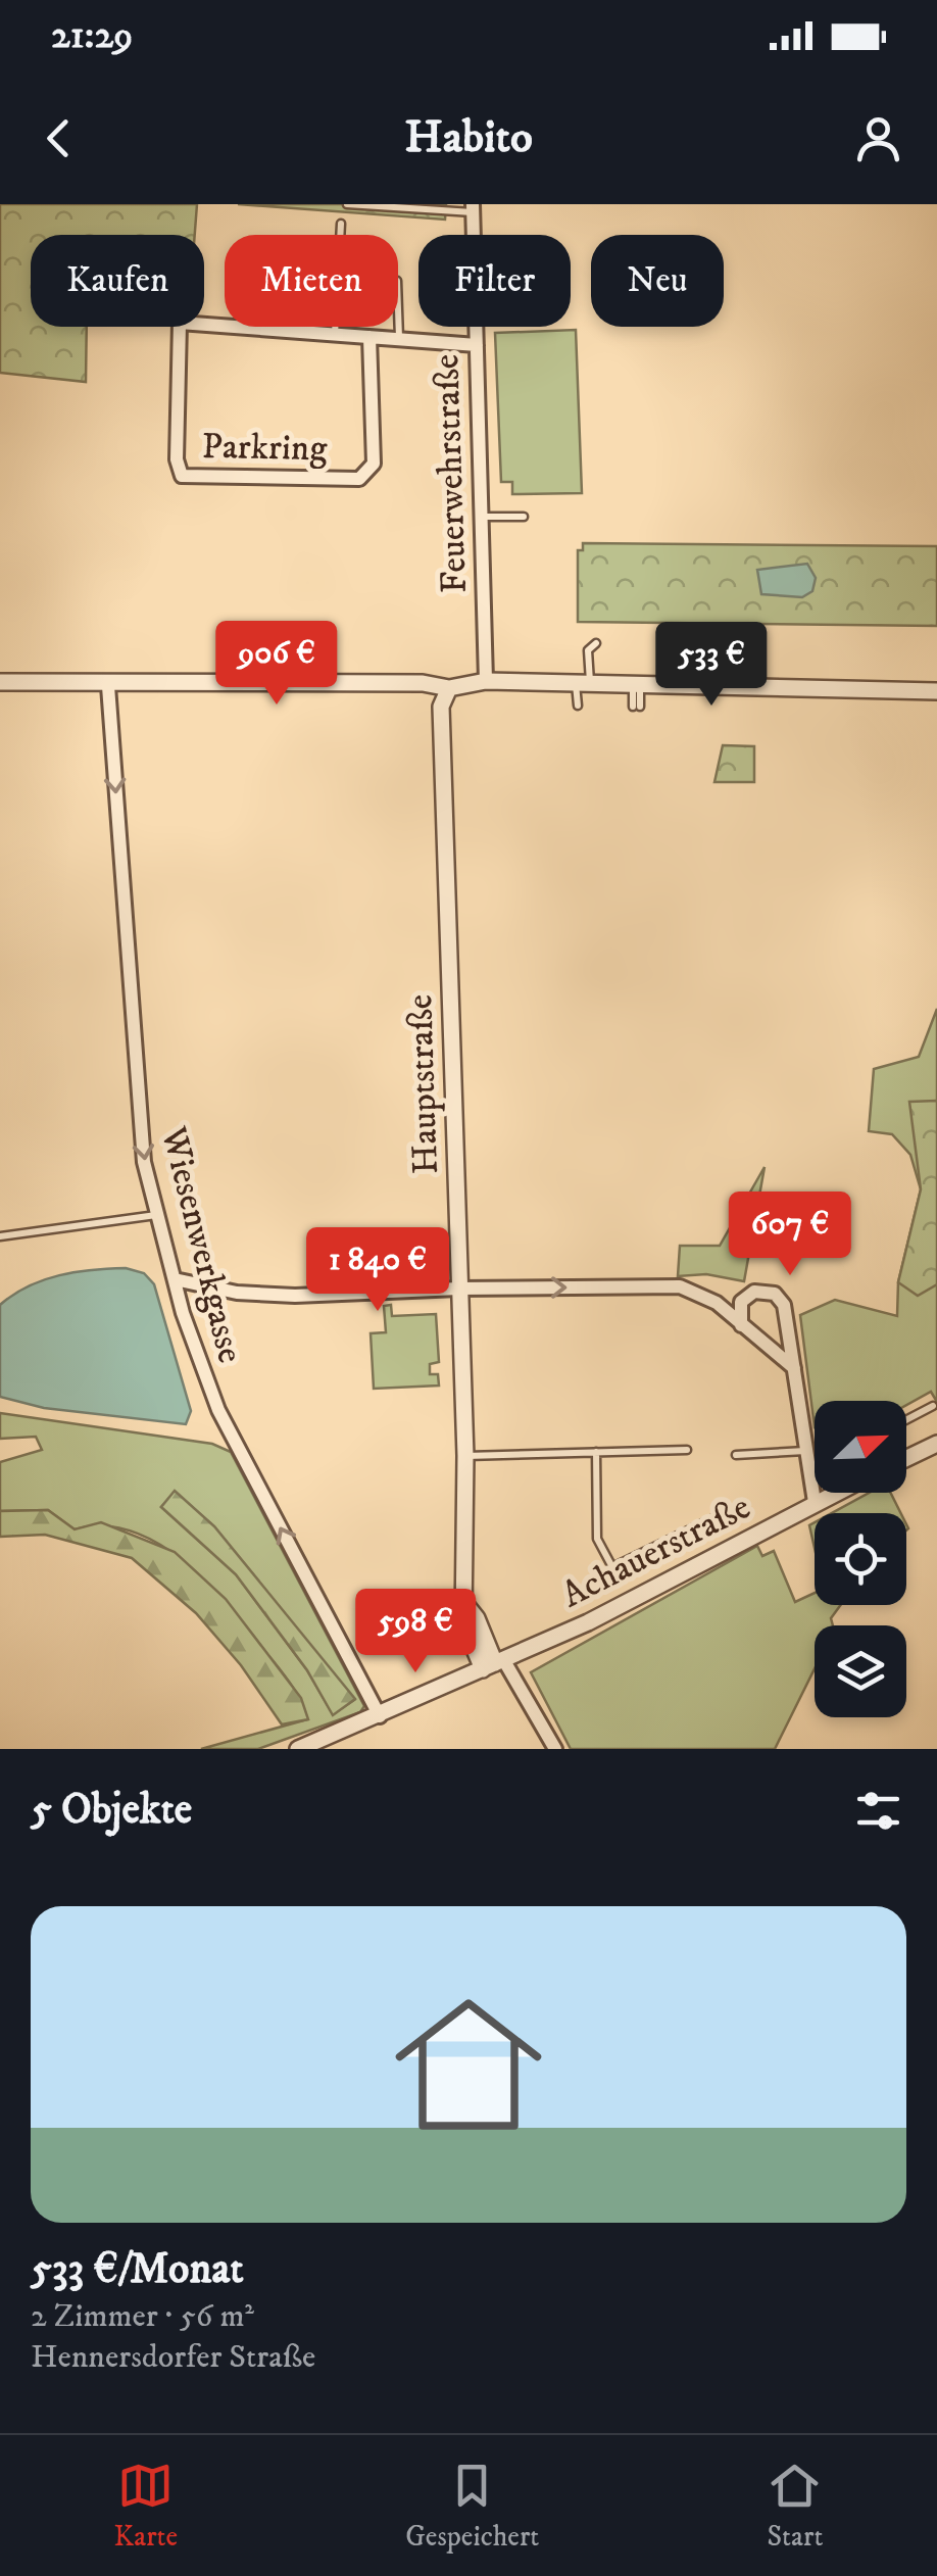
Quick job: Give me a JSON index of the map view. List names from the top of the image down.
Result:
{
  "streets": {
    "street": [
      "Parkring",
      "Feuerwehrstraße",
      "Hauptstraße",
      "Wiesenwerkgasse",
      "Achauerstraße"
    ]
  },
  "crossings": [
    ["Parkring", "Feuerwehrstraße"],
    ["Hauptstraße", "Achauerstraße"],
    ["Wiesenwerkgasse", "Achauerstraße"]
  ],
  "north": "top right",
  "page": {
    "status": "21:29",
    "header": "Habito",
    "chip": [
      "Kaufen",
      "Mieten",
      "Filter",
      "Neu"
    ],
    "price": [
      "906 €",
      "533 €",
      "607 €",
      "1 840 €",
      "598 €"
    ],
    "heading": "5 Objekte",
    "list": [
      {
        "name": "533 €/Monat",
        "note": "2 Zimmer · 56 m² · Hennersdorfer Straße"
      }
    ],
    "tabs": ["Karte", "Gespeichert", "Start"]
  }
}
